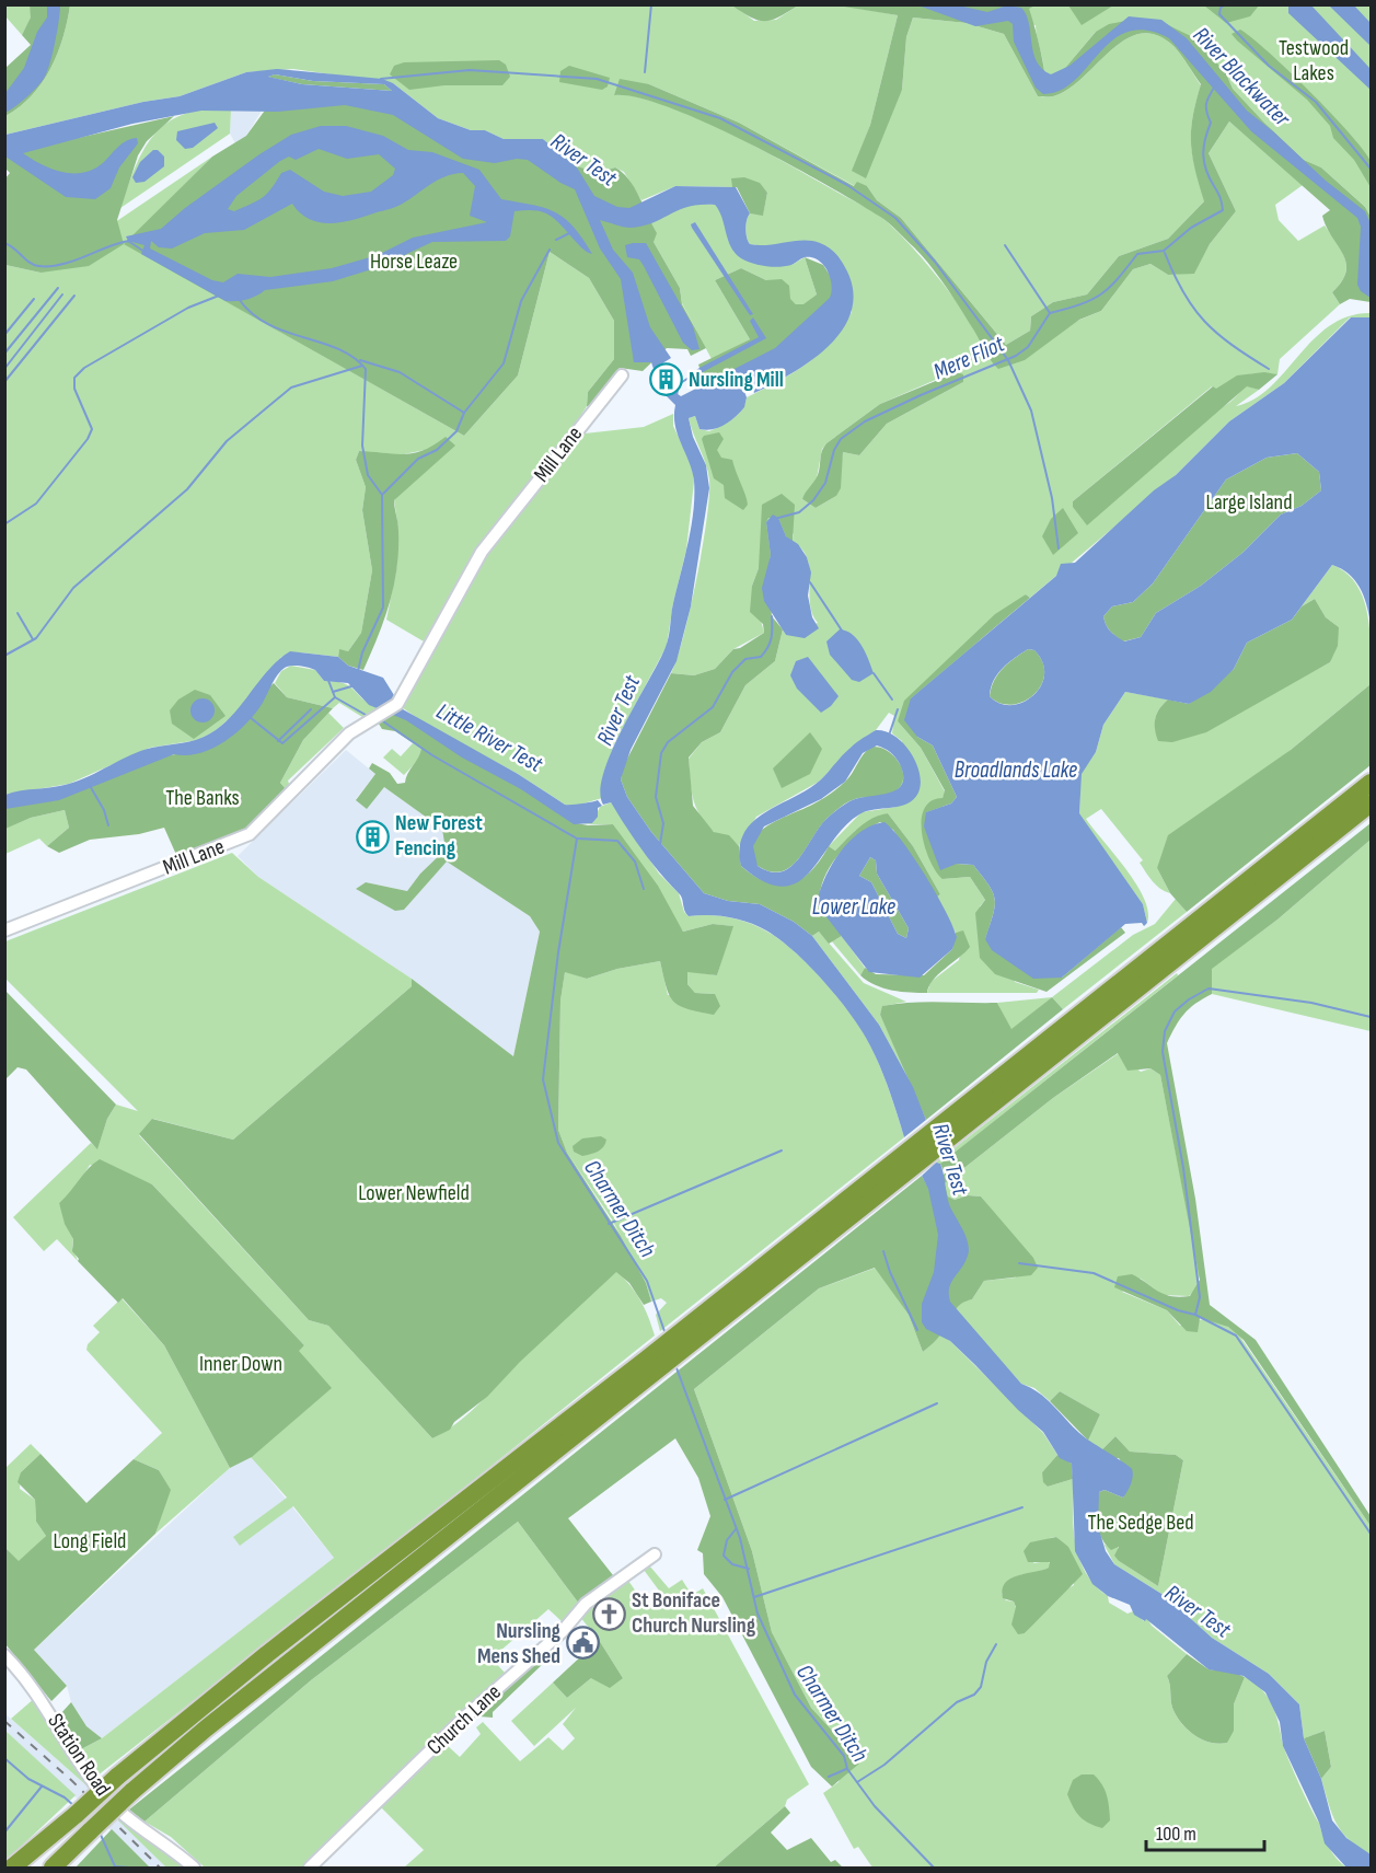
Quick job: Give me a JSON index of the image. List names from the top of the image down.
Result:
{
  "streets": {
    "street": ["Mill Lane", "Church Lane", "Station Road"]
  },
  "water": [
    "River Blackwater",
    "River Test",
    "Mere Fliot",
    "Little River Test",
    "Broadlands Lake",
    "Lower Lake",
    "Charmer Ditch"
  ],
  "parks": [
    "Testwood Lakes",
    "Horse Leaze",
    "Large Island",
    "The Banks",
    "Lower Newfield",
    "Inner Down",
    "The Sedge Bed",
    "Long Field"
  ],
  "places": {
    "building": ["Nursling Mill", "New Forest Fencing"],
    "church": ["St Boniface Church Nursling"],
    "public building": ["Nursling Mens Shed"]
  },
  "scale_bar": "100 m"
}
